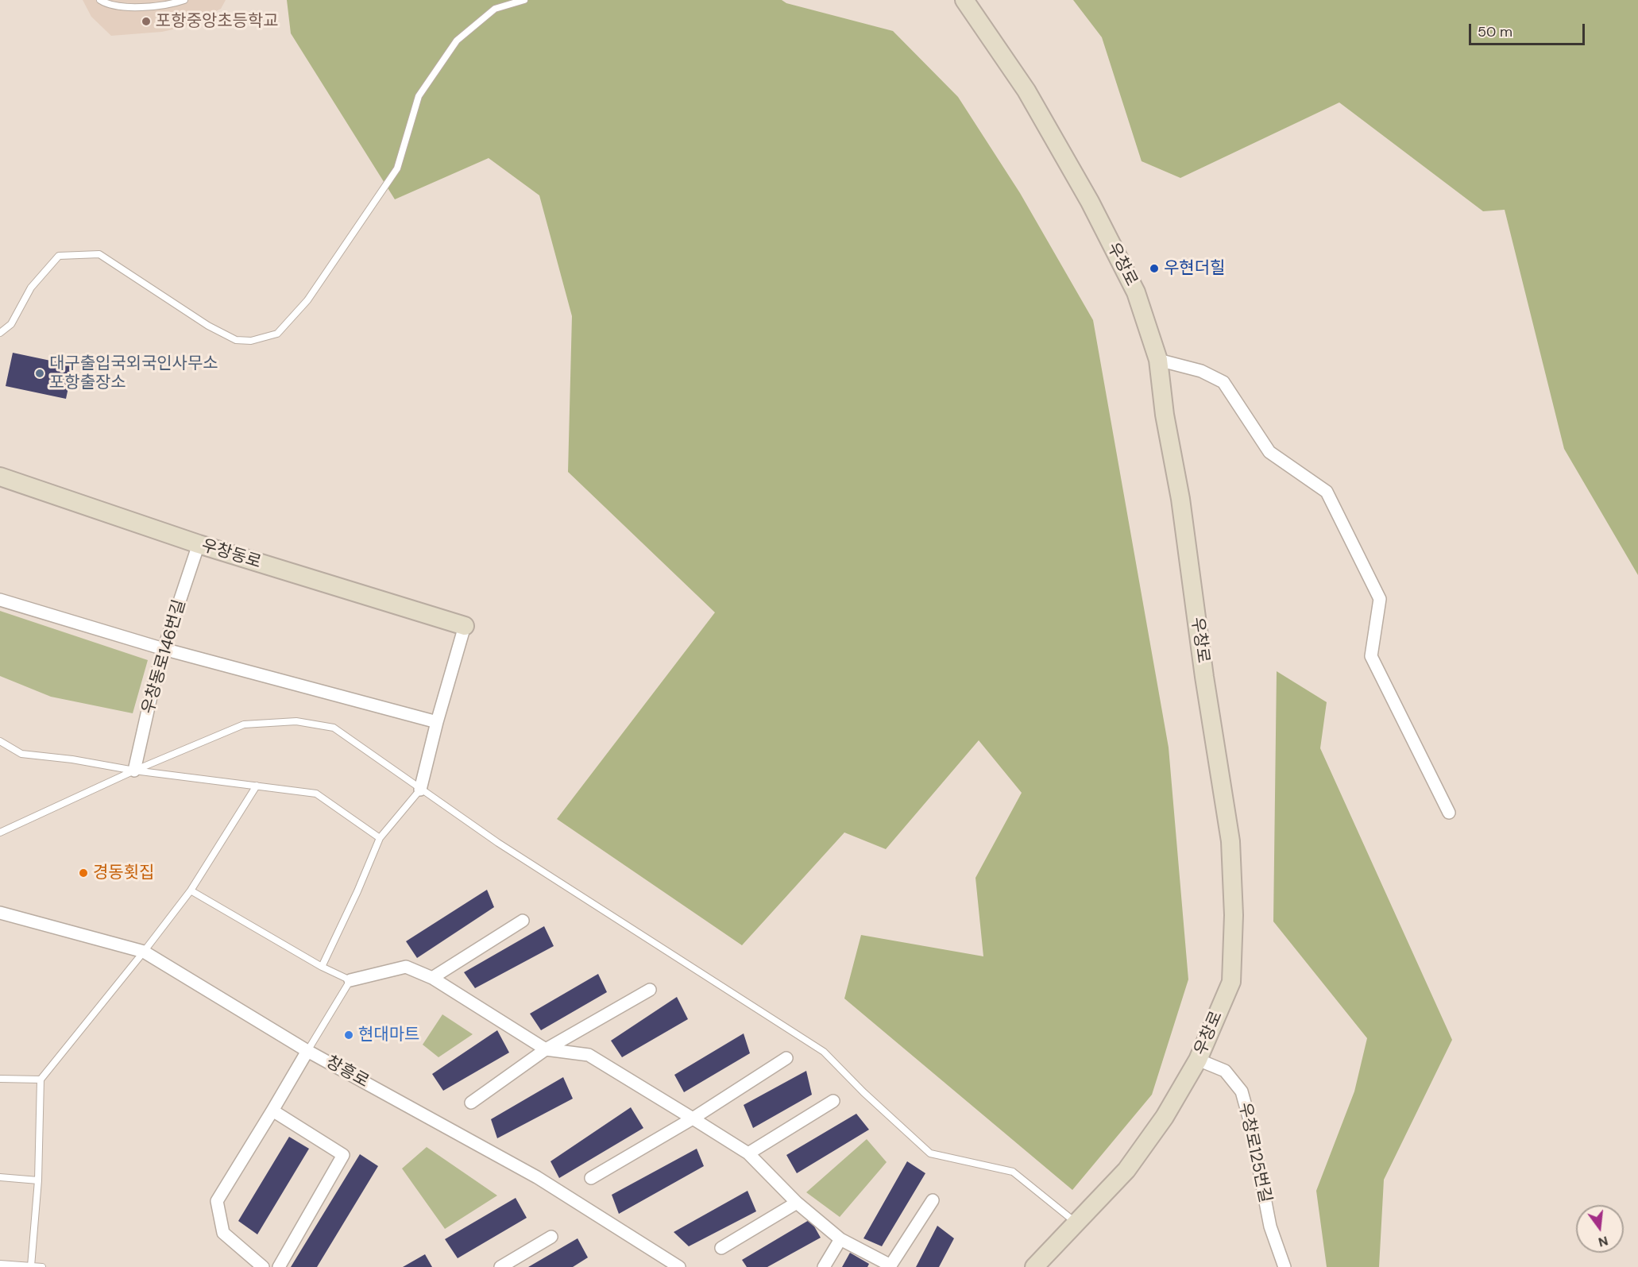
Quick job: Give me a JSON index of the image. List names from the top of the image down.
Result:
{
  "streets": {
    "main road": ["우창로", "우창동로"],
    "street": ["우창동로146번길", "창흥로", "우창로125번길"]
  },
  "crossings": [
    ["우창로", "우창로125번길"],
    ["우창동로", "우창동로146번길"]
  ],
  "places": [
    "포항중앙초등학교",
    "우현더힐",
    "대구출입국외국인사무소 포항출장소",
    "경동횟집",
    "현대마트"
  ],
  "scale_bar": "50 m",
  "north": "bottom"
}
